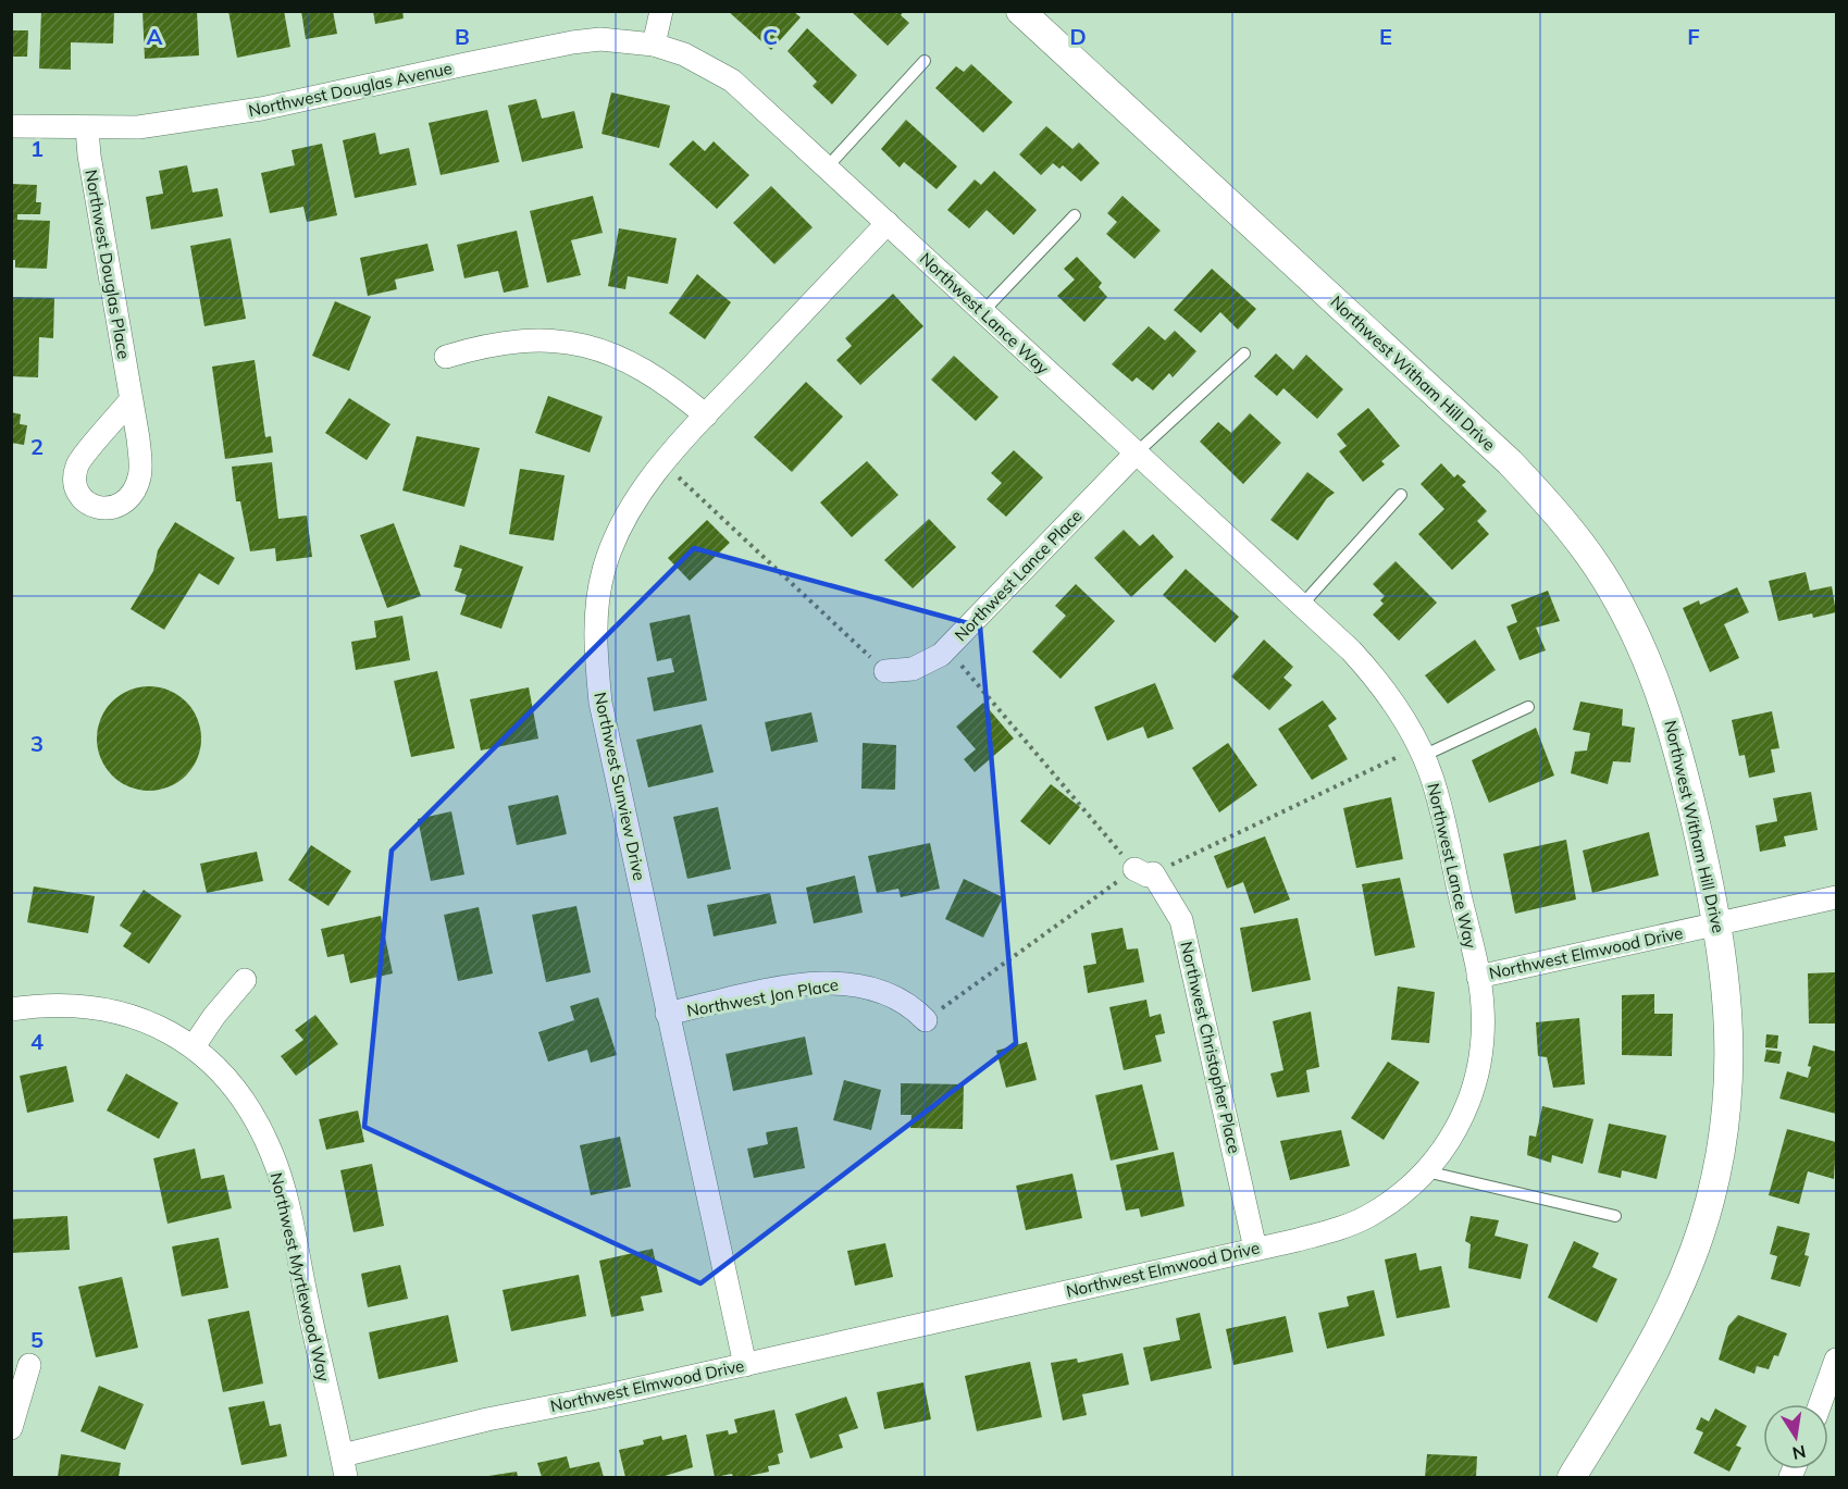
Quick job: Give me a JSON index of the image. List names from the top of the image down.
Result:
{
  "streets": {
    "street": [
      "Northwest Douglas Avenue",
      "Northwest Douglas Place",
      "Northwest Lance Way",
      "Northwest Witham Hill Drive",
      "Northwest Lance Place",
      "Northwest Sunview Drive",
      "Northwest Elmwood Drive",
      "Northwest Jon Place",
      "Northwest Christopher Place",
      "Northwest Myrtlewood Way"
    ]
  },
  "crossings": [
    ["Northwest Douglas Avenue", "Northwest Douglas Place"],
    ["Northwest Douglas Avenue", "Northwest Lance Way"],
    ["Northwest Lance Way", "Northwest Lance Place"],
    ["Northwest Lance Way", "Northwest Sunview Drive"],
    ["Northwest Lance Way", "Northwest Elmwood Drive"],
    ["Northwest Witham Hill Drive", "Northwest Elmwood Drive"],
    ["Northwest Sunview Drive", "Northwest Elmwood Drive"],
    ["Northwest Sunview Drive", "Northwest Jon Place"],
    ["Northwest Elmwood Drive", "Northwest Christopher Place"],
    ["Northwest Elmwood Drive", "Northwest Myrtlewood Way"]
  ],
  "north": "bottom",
  "grid": {
    "columns": [
      "A",
      "B",
      "C",
      "D",
      "E",
      "F"
    ],
    "rows": [
      "1",
      "2",
      "3",
      "4",
      "5"
    ]
  }
}
